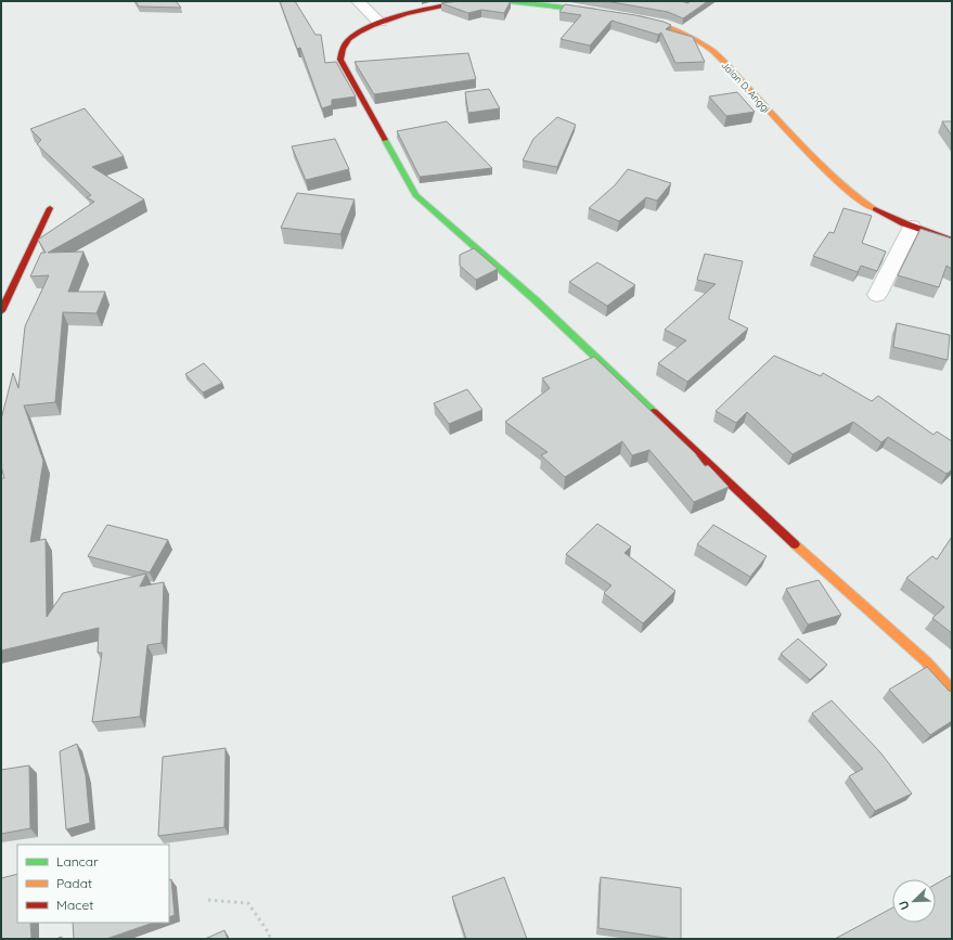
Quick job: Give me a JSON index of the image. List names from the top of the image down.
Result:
{
  "streets": {
    "street": ["Jalan D. Anggi"]
  },
  "legend": ["Lancar", "Padat", "Macet"],
  "north": "bottom left"
}
